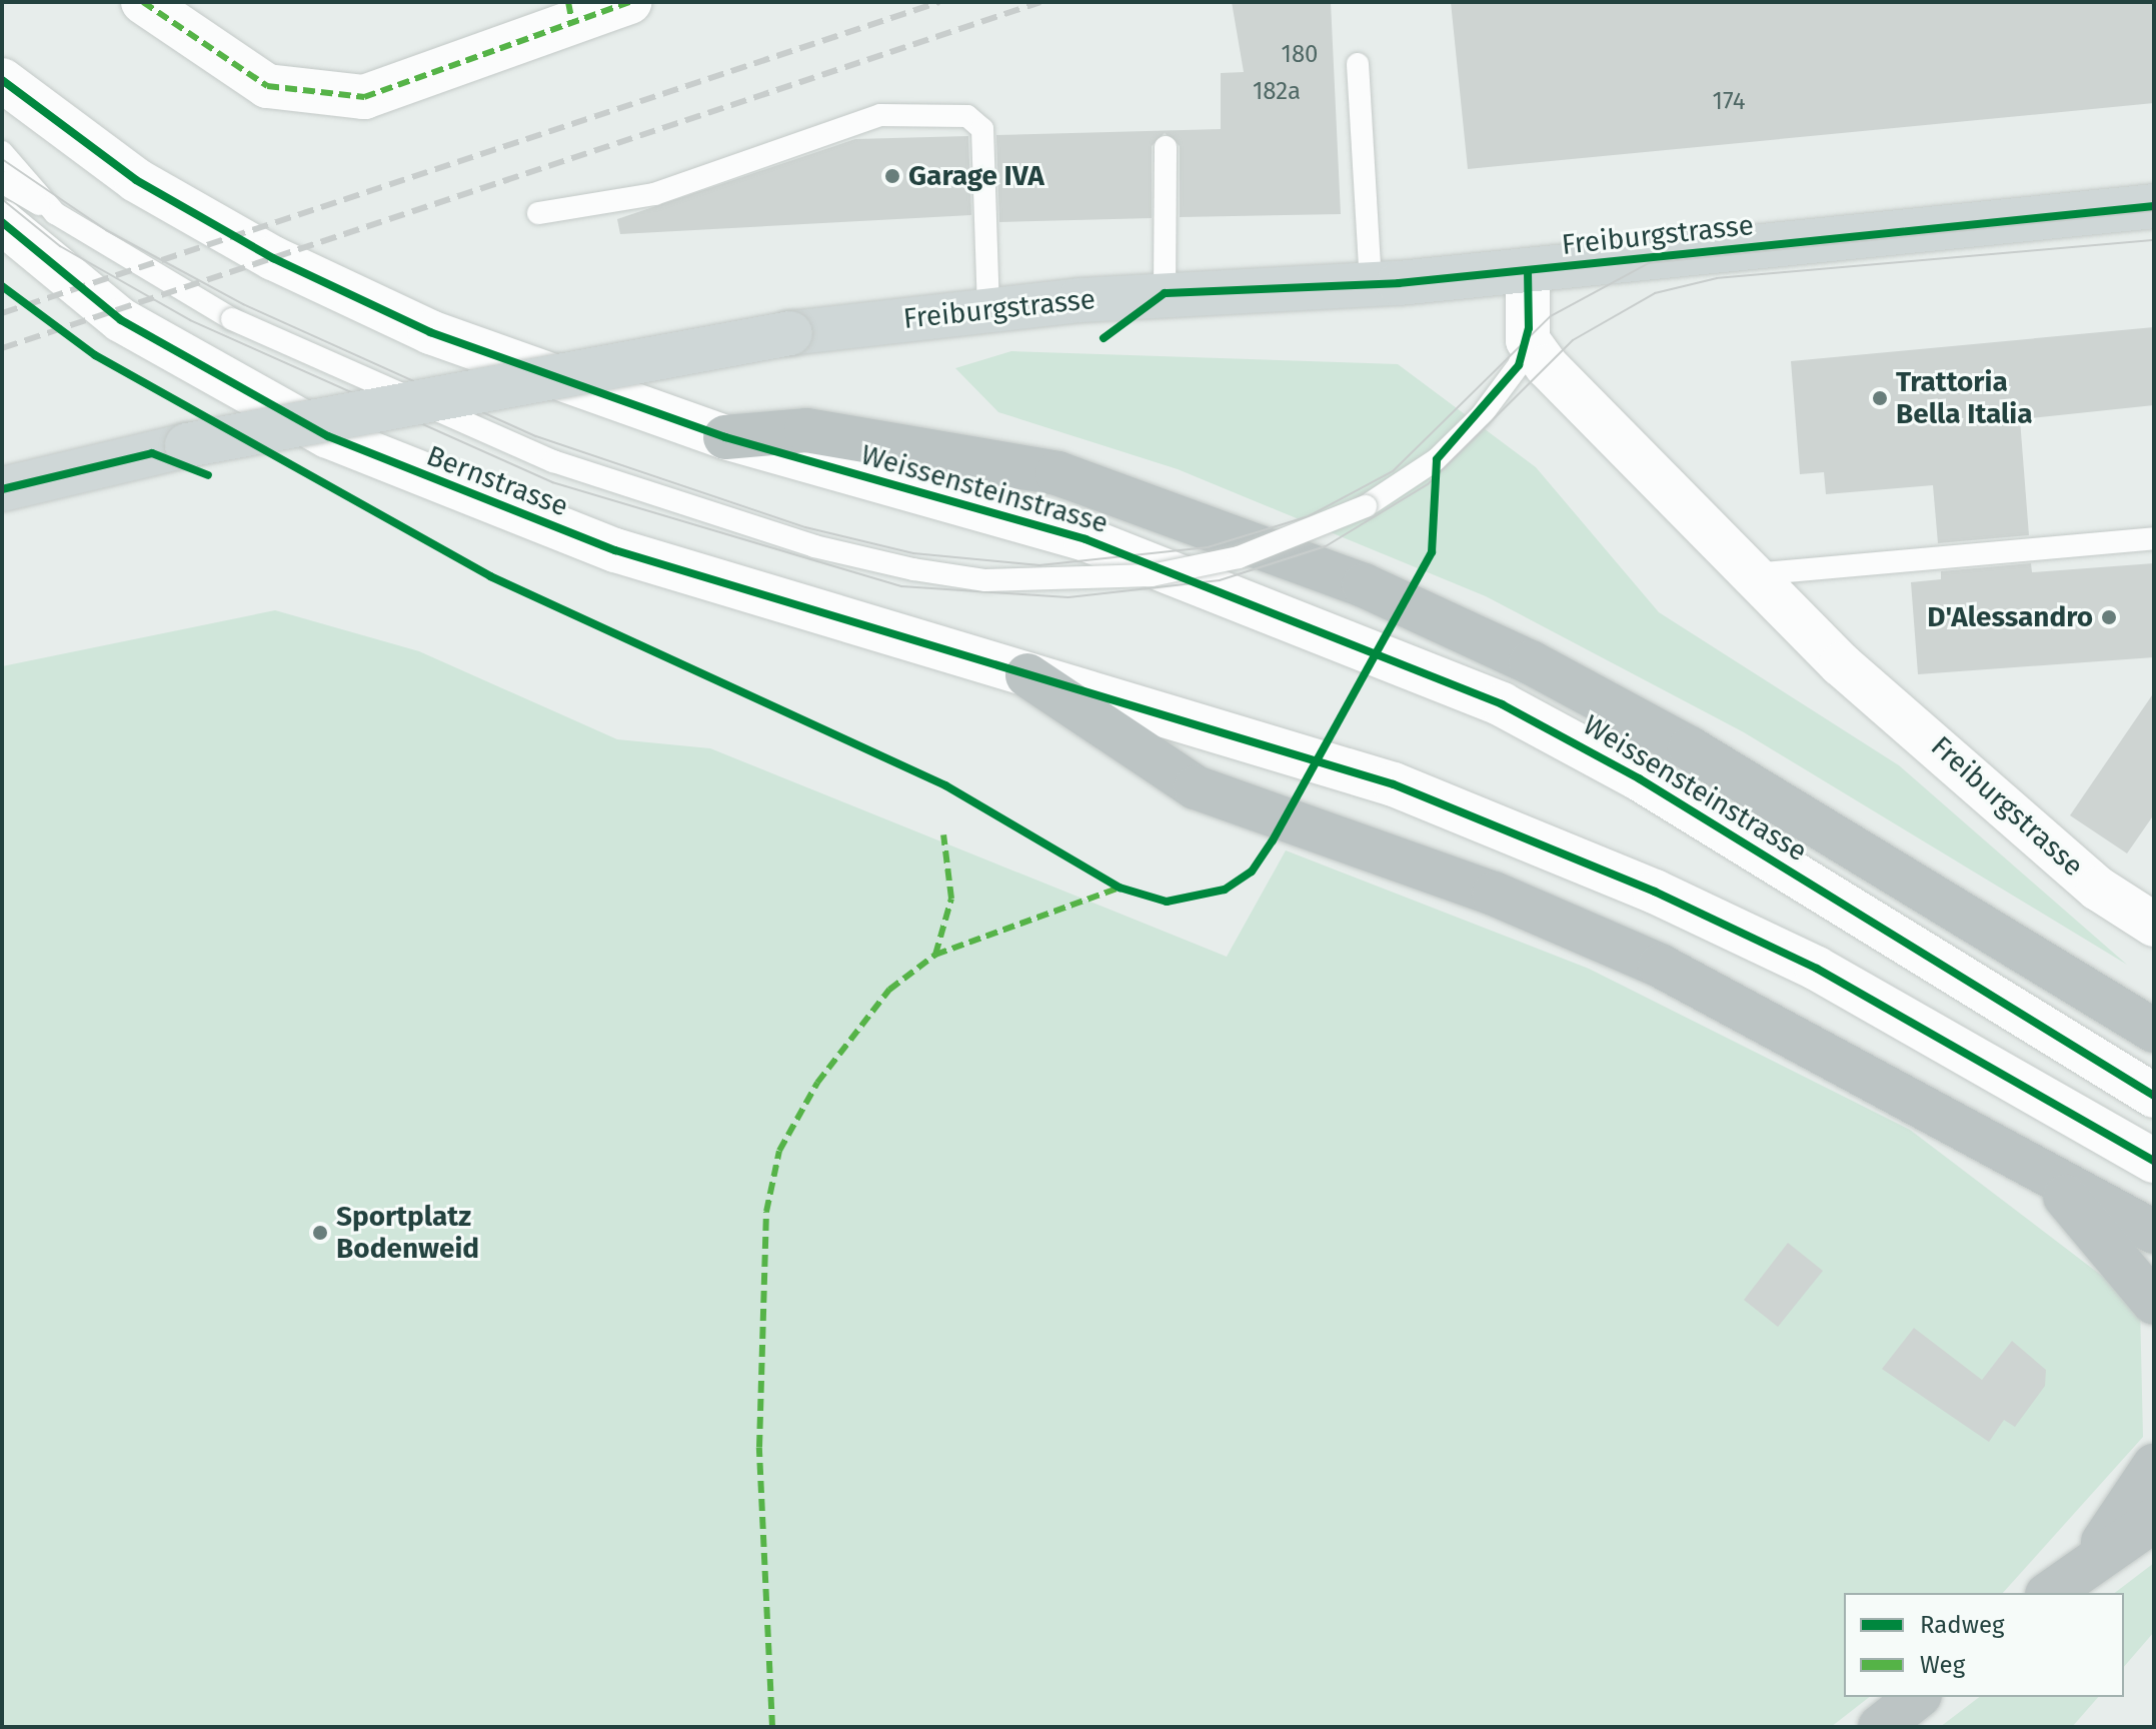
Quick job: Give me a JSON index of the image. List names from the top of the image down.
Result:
{
  "streets": {
    "main road": ["Freiburgstrasse", "Bernstrasse", "Weissensteinstrasse"]
  },
  "places": [
    "Garage IVA",
    "Trattoria Bella Italia",
    "D'Alessandro",
    "Sportplatz Bodenweid"
  ],
  "house_numbers": ["180", "182a", "174"],
  "legend": ["Radweg", "Weg"]
}
